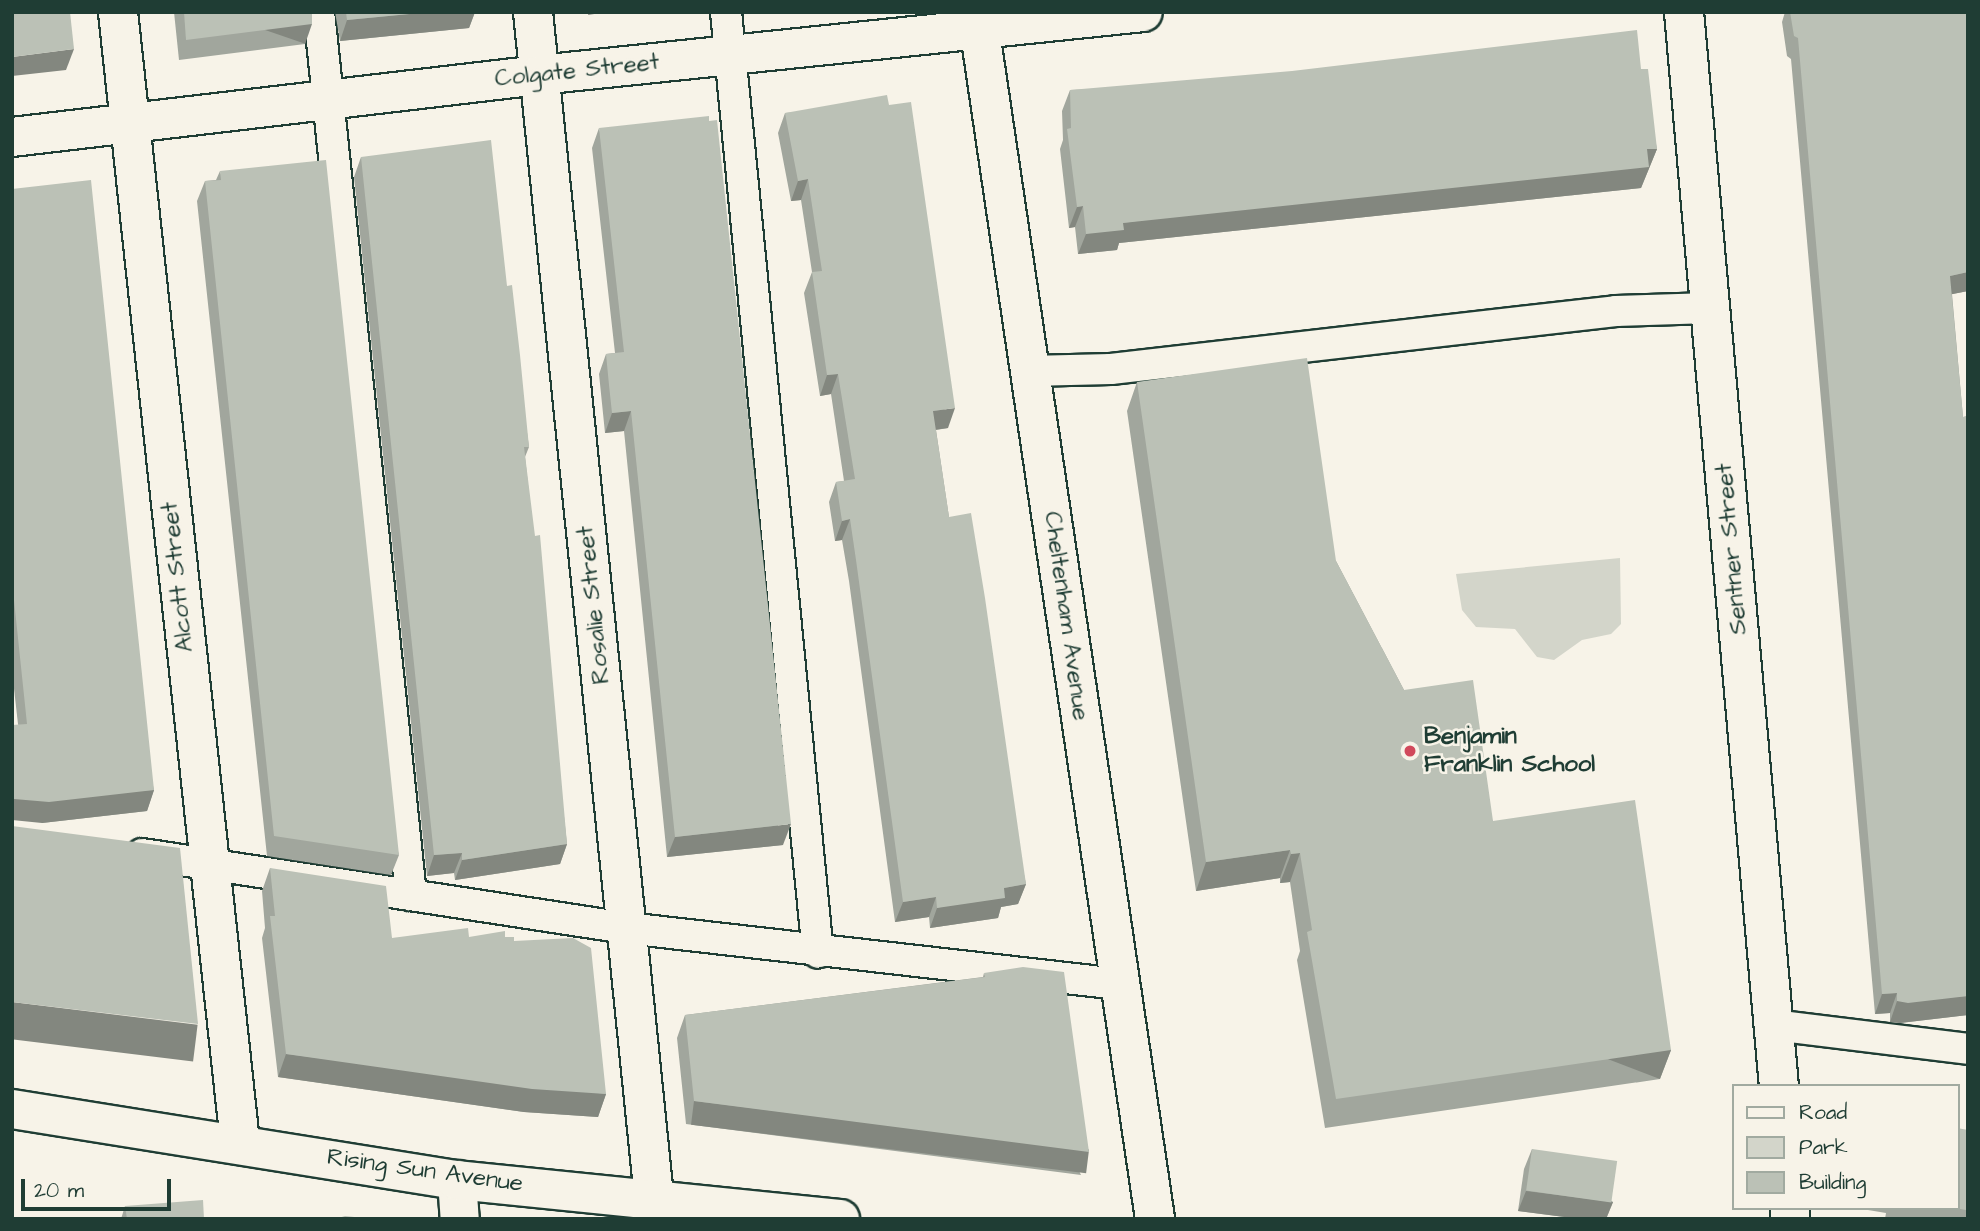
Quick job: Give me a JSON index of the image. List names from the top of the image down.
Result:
{
  "streets": {
    "street": [
      "Colgate Street",
      "Sentner Street",
      "Alcott Street",
      "Rosalie Street",
      "Cheltenham Avenue",
      "Rising Sun Avenue"
    ]
  },
  "crossings": [
    ["Colgate Street", "Alcott Street"],
    ["Colgate Street", "Rosalie Street"],
    ["Colgate Street", "Cheltenham Avenue"],
    ["Alcott Street", "Rising Sun Avenue"],
    ["Rosalie Street", "Rising Sun Avenue"]
  ],
  "places": ["Benjamin Franklin School"],
  "legend": ["Road", "Park", "Building"],
  "scale_bar": "20 m"
}
